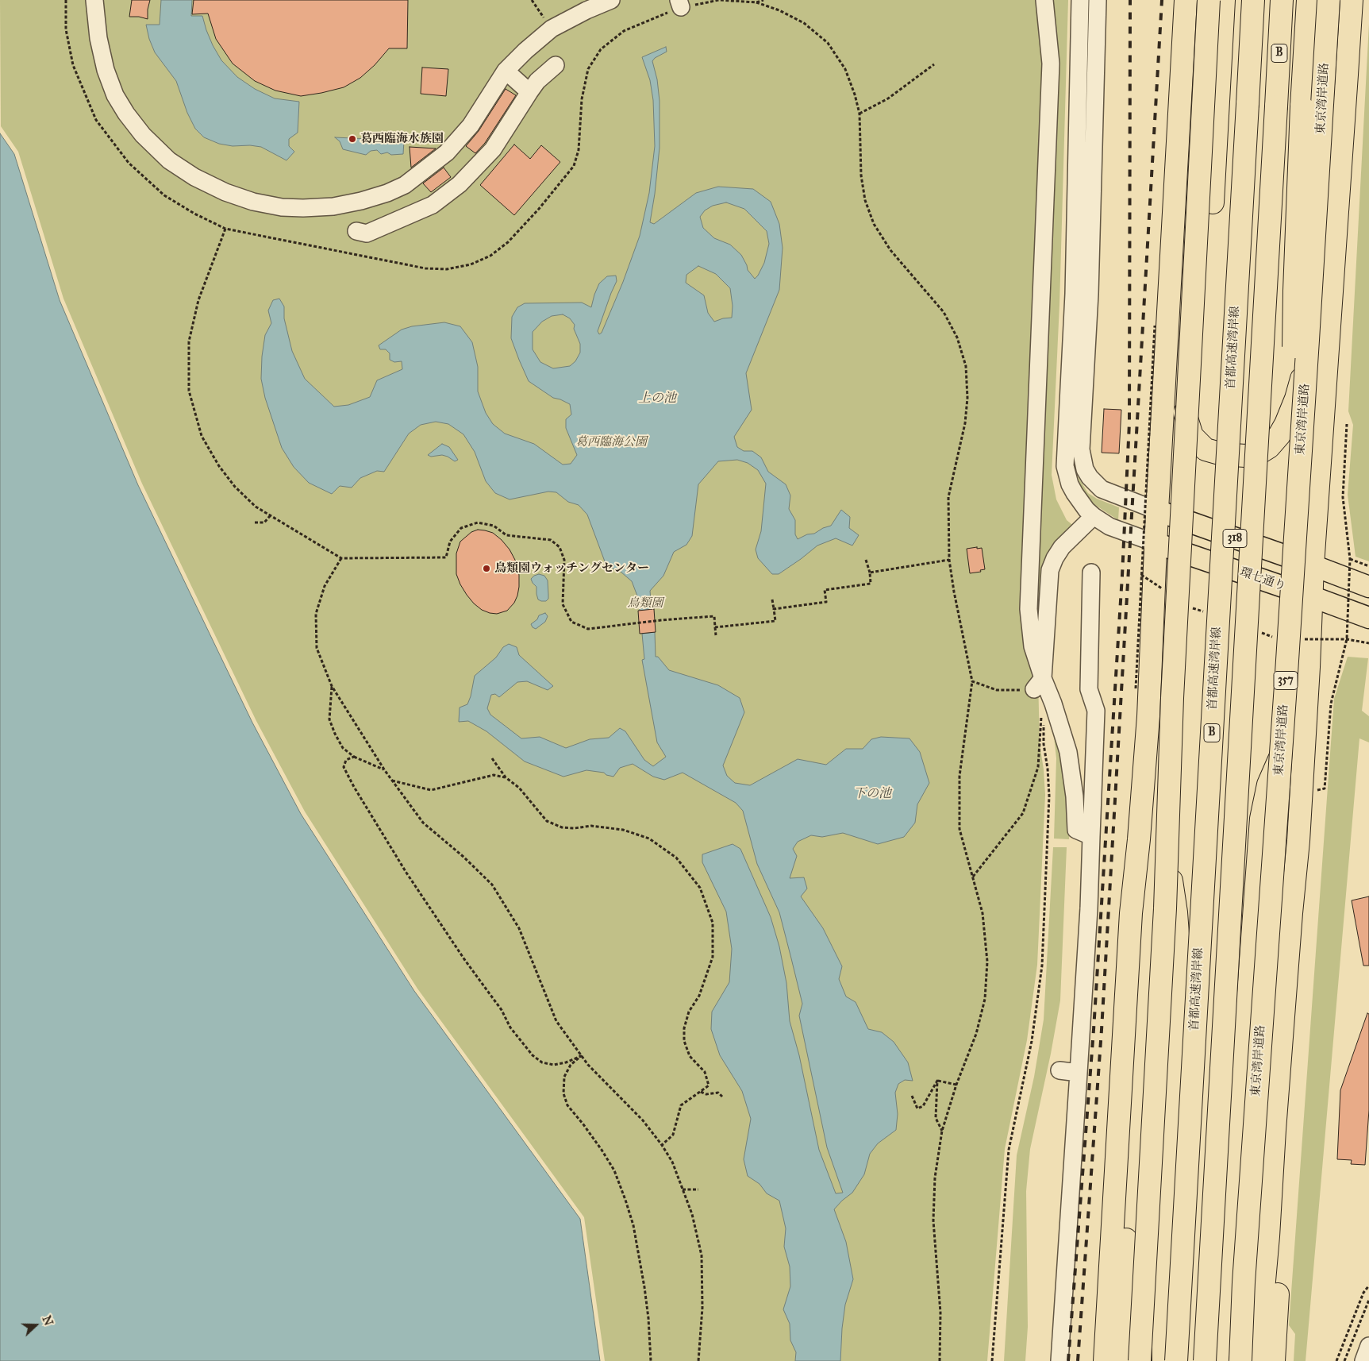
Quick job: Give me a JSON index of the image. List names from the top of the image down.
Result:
{
  "streets": {
    "highway": [
      "B",
      "東京湾岸道路",
      "首都高速湾岸線",
      "357"
    ],
    "main road": ["318", "環七通り"]
  },
  "water": ["上の池", "下の池"],
  "parks": ["葛西臨海公園", "鳥類園"],
  "places": ["葛西臨海水族園", "鳥類園ウォッチングセンター"],
  "north": "right"
}
